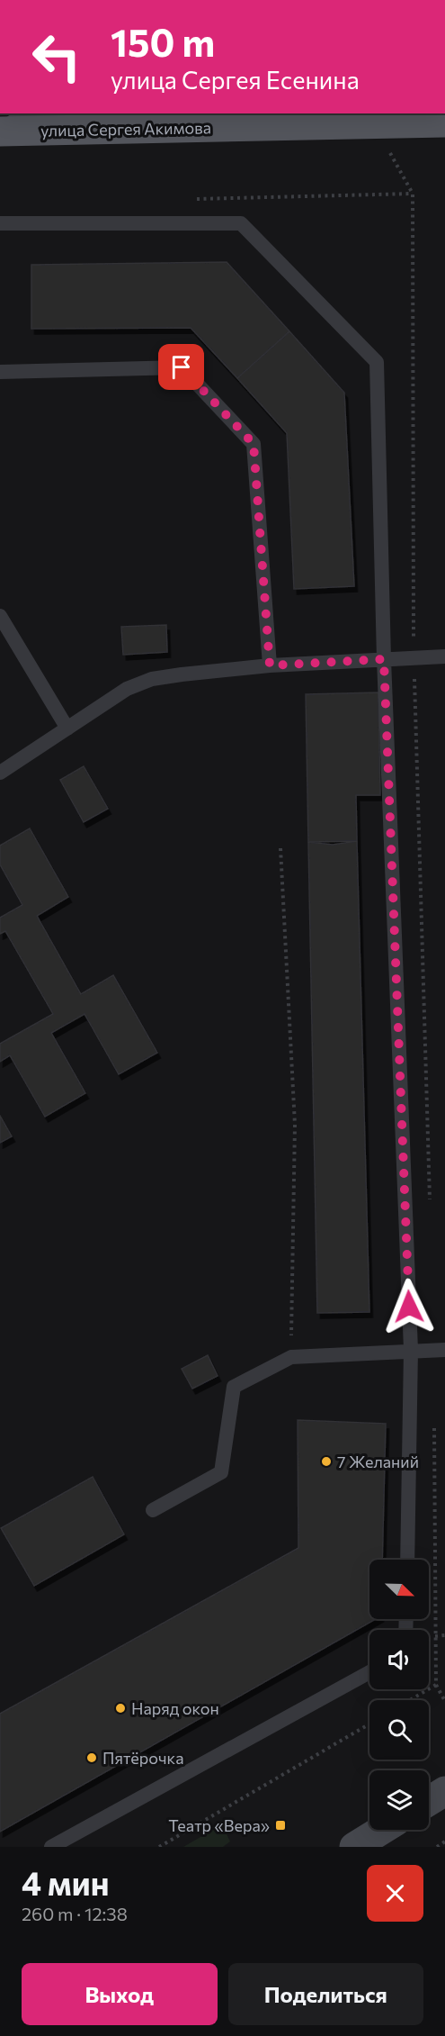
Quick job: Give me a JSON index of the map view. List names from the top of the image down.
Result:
{
  "streets": {
    "main road": ["улица Сергея Акимова"]
  },
  "places": {
    "other": ["7 Желаний", "Наряд окон", "Пятёрочка"],
    "transit": ["Театр «Вера»"]
  },
  "north": "bottom right",
  "page": {
    "turn": ["150 m", "улица Сергея Есенина"],
    "heading": ["4 мин", "260 m · 12:38"],
    "buttons": ["Выход", "Поделиться"]
  }
}
